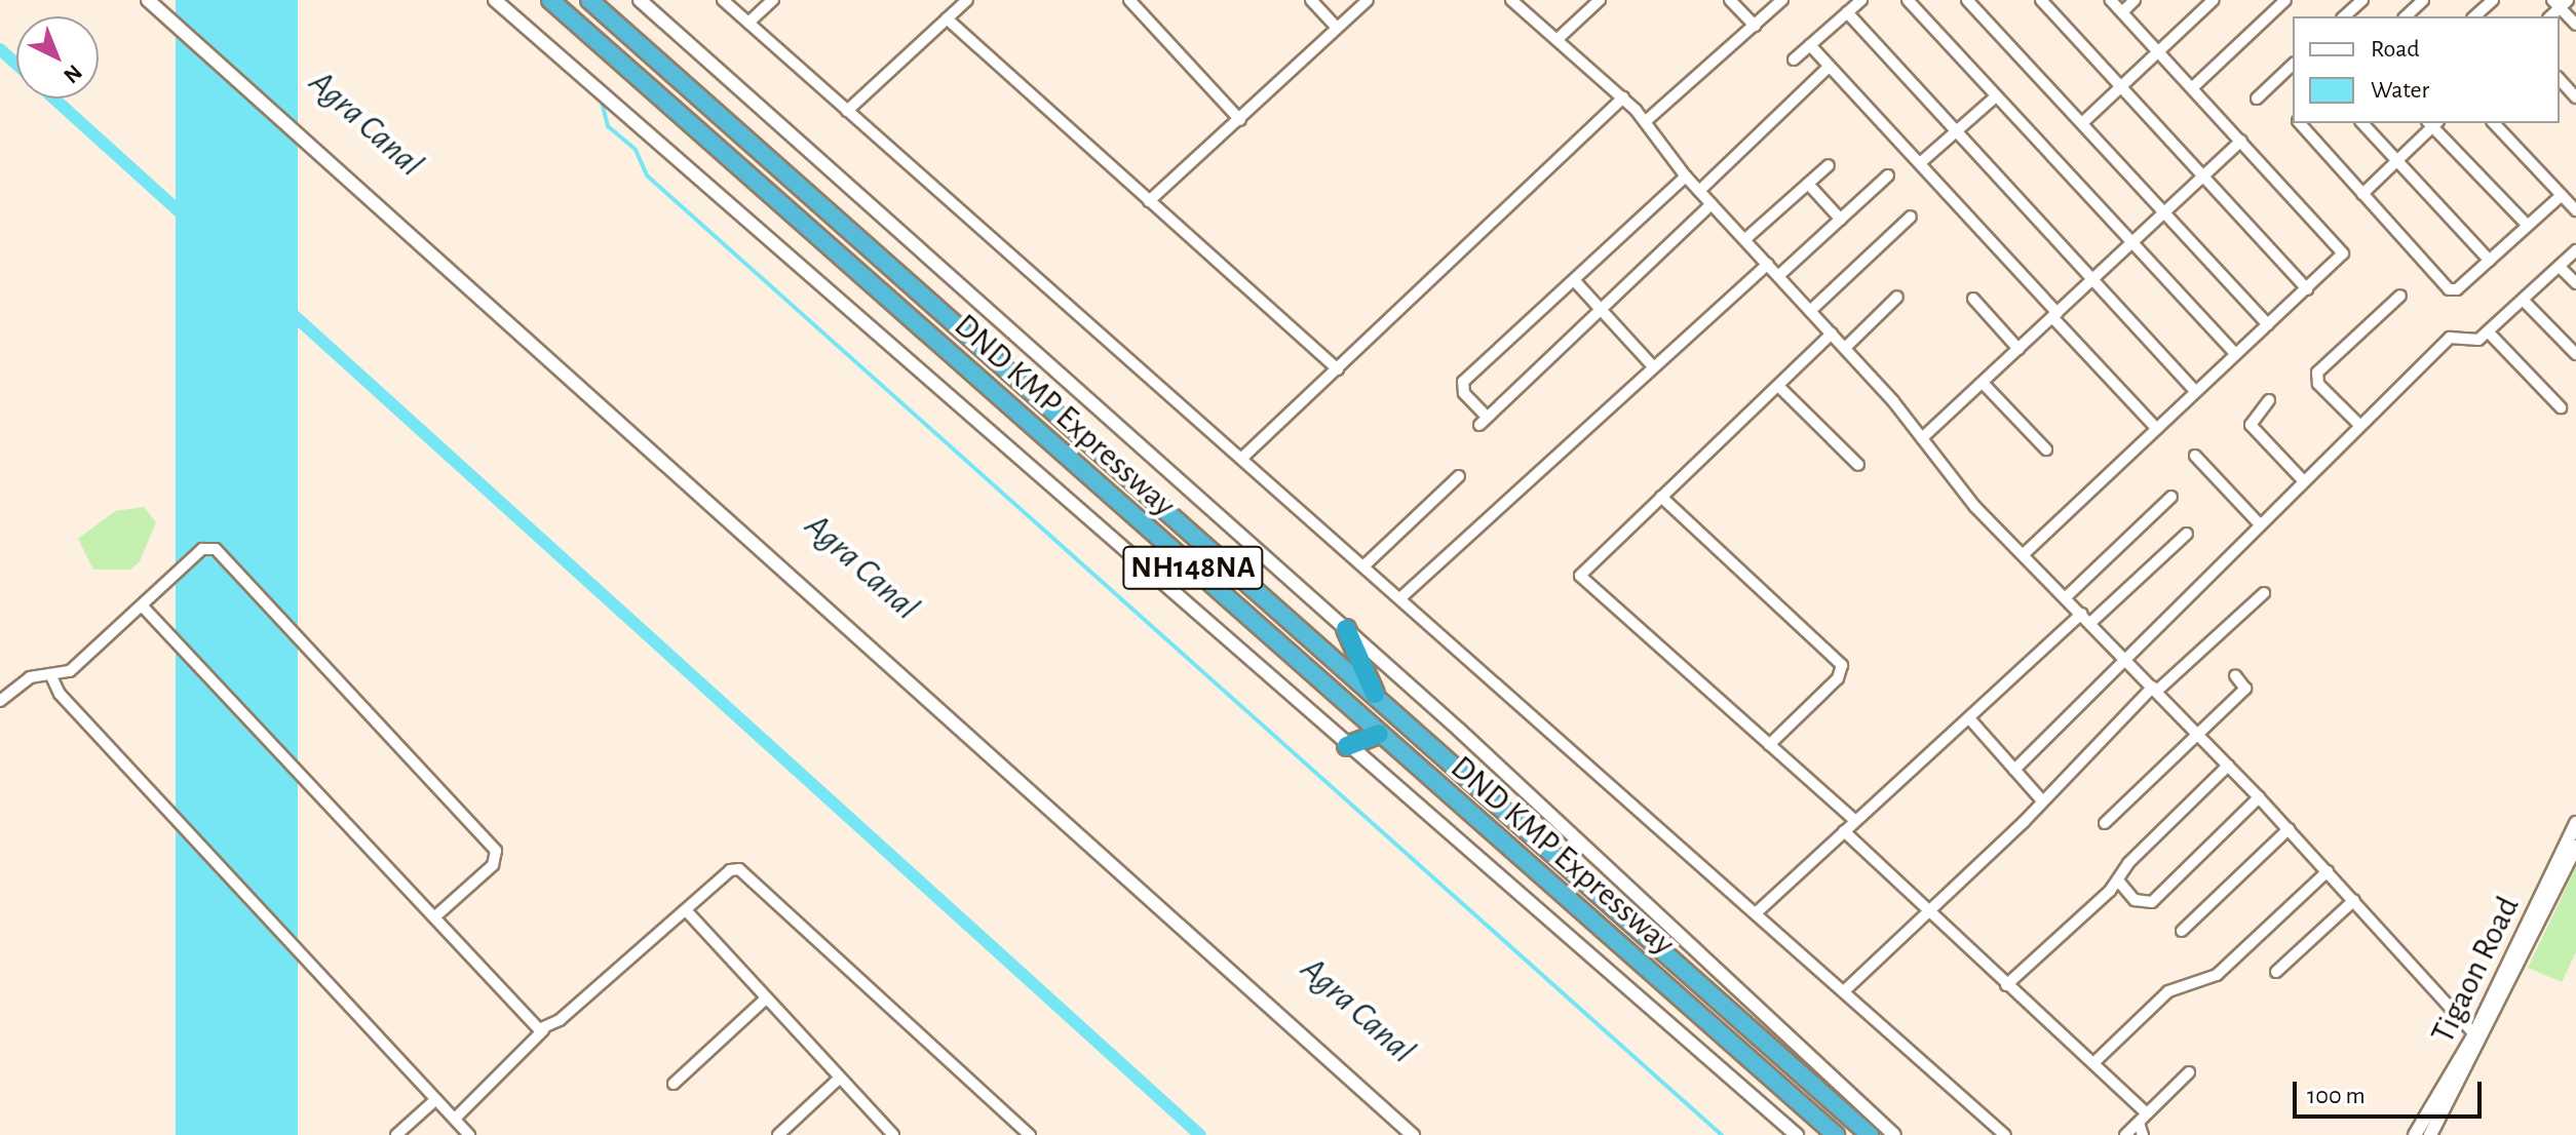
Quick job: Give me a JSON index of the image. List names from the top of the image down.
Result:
{
  "streets": {
    "highway": ["DND KMP Expressway", "NH148NA"],
    "street": ["Tigaon Road"]
  },
  "water": ["Agra Canal"],
  "legend": ["Road", "Water"],
  "scale_bar": "100 m",
  "north": "bottom right"
}
